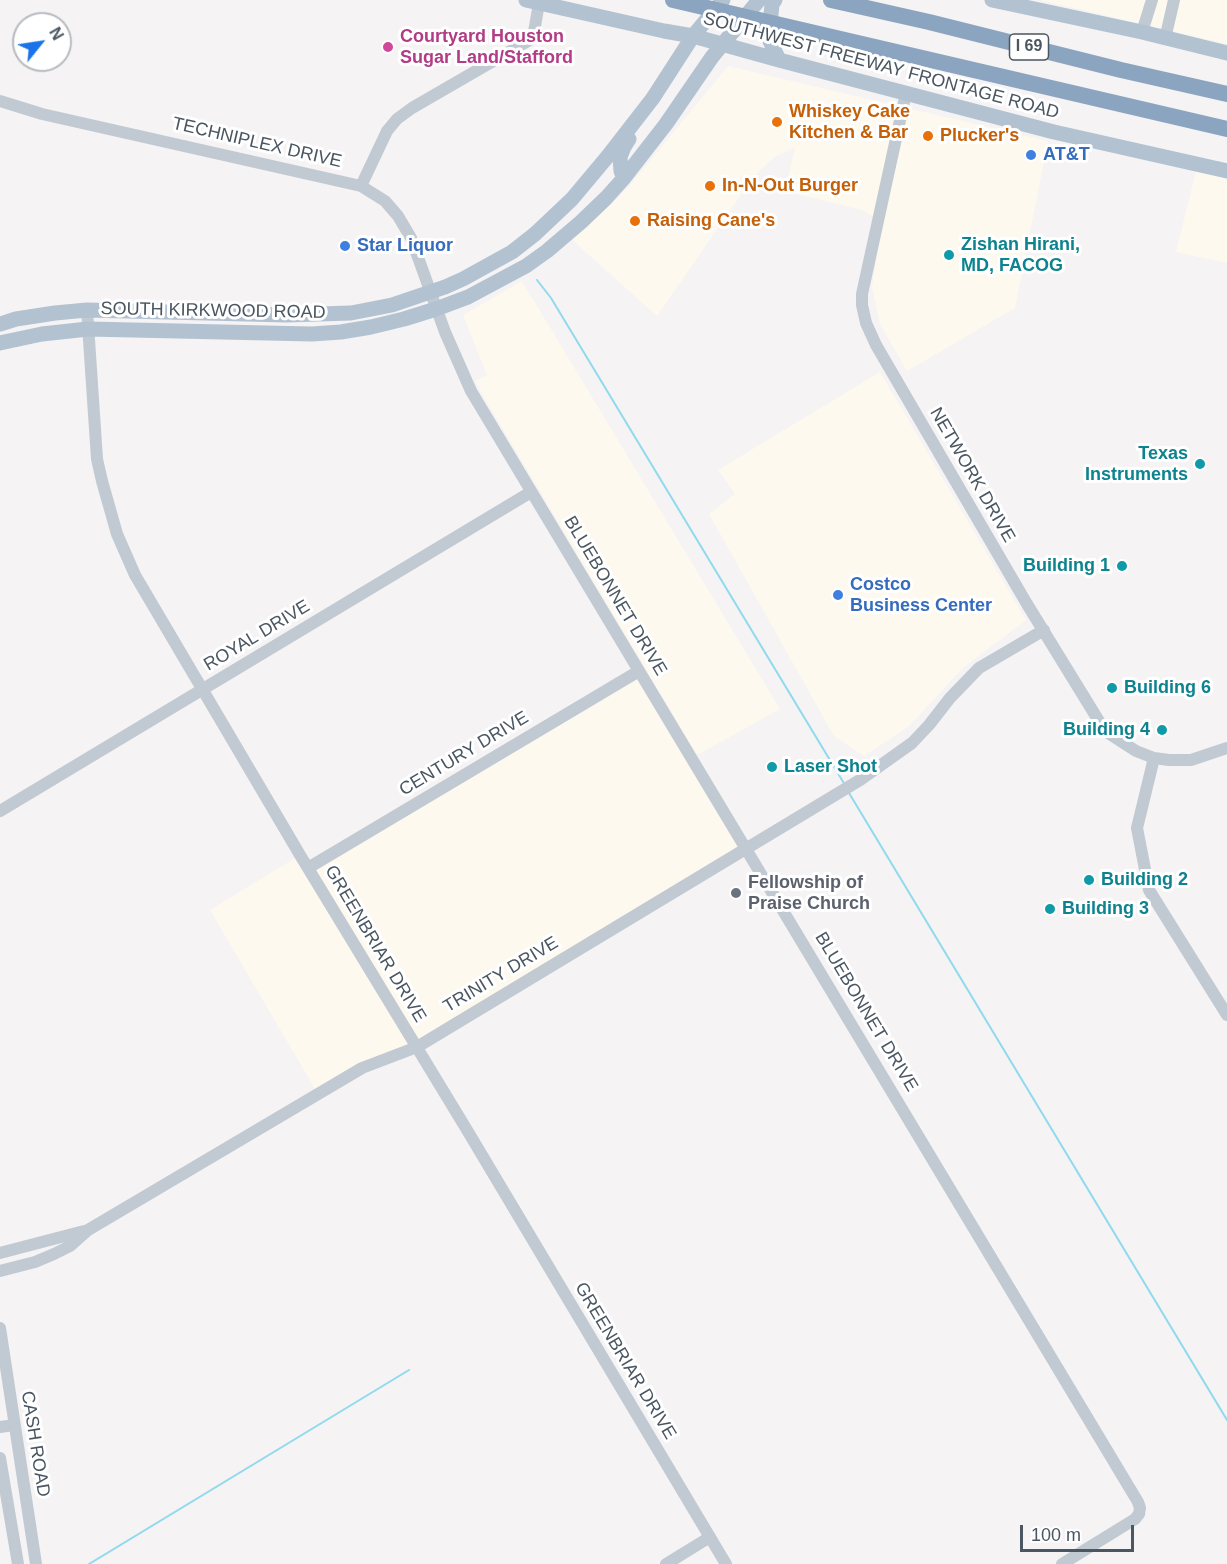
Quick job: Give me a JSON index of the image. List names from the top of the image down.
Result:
{
  "streets": {
    "highway": ["I 69"],
    "main road": ["SOUTHWEST FREEWAY FRONTAGE ROAD", "SOUTH KIRKWOOD ROAD"],
    "street": [
      "TECHNIPLEX DRIVE",
      "NETWORK DRIVE",
      "BLUEBONNET DRIVE",
      "ROYAL DRIVE",
      "CENTURY DRIVE",
      "GREENBRIAR DRIVE",
      "TRINITY DRIVE",
      "CASH ROAD"
    ]
  },
  "crossings": [
    ["SOUTHWEST FREEWAY FRONTAGE ROAD", "SOUTH KIRKWOOD ROAD"],
    ["SOUTHWEST FREEWAY FRONTAGE ROAD", "NETWORK DRIVE"],
    ["TECHNIPLEX DRIVE", "SOUTH KIRKWOOD ROAD"],
    ["TECHNIPLEX DRIVE", "BLUEBONNET DRIVE"],
    ["SOUTH KIRKWOOD ROAD", "BLUEBONNET DRIVE"],
    ["SOUTH KIRKWOOD ROAD", "GREENBRIAR DRIVE"],
    ["NETWORK DRIVE", "TRINITY DRIVE"],
    ["BLUEBONNET DRIVE", "ROYAL DRIVE"],
    ["BLUEBONNET DRIVE", "CENTURY DRIVE"],
    ["BLUEBONNET DRIVE", "TRINITY DRIVE"],
    ["ROYAL DRIVE", "GREENBRIAR DRIVE"],
    ["CENTURY DRIVE", "GREENBRIAR DRIVE"],
    ["GREENBRIAR DRIVE", "TRINITY DRIVE"]
  ],
  "places": [
    "Courtyard Houston Sugar Land/Stafford",
    "Whiskey Cake Kitchen & Bar",
    "Plucker's",
    "AT&T",
    "In-N-Out Burger",
    "Raising Cane's",
    "Star Liquor",
    "Zishan Hirani, MD, FACOG",
    "Texas Instruments",
    "Building 1",
    "Costco Business Center",
    "Building 6",
    "Building 4",
    "Laser Shot",
    "Building 2",
    "Fellowship of Praise Church",
    "Building 3"
  ],
  "scale_bar": "100 m",
  "north": "top right"
}
